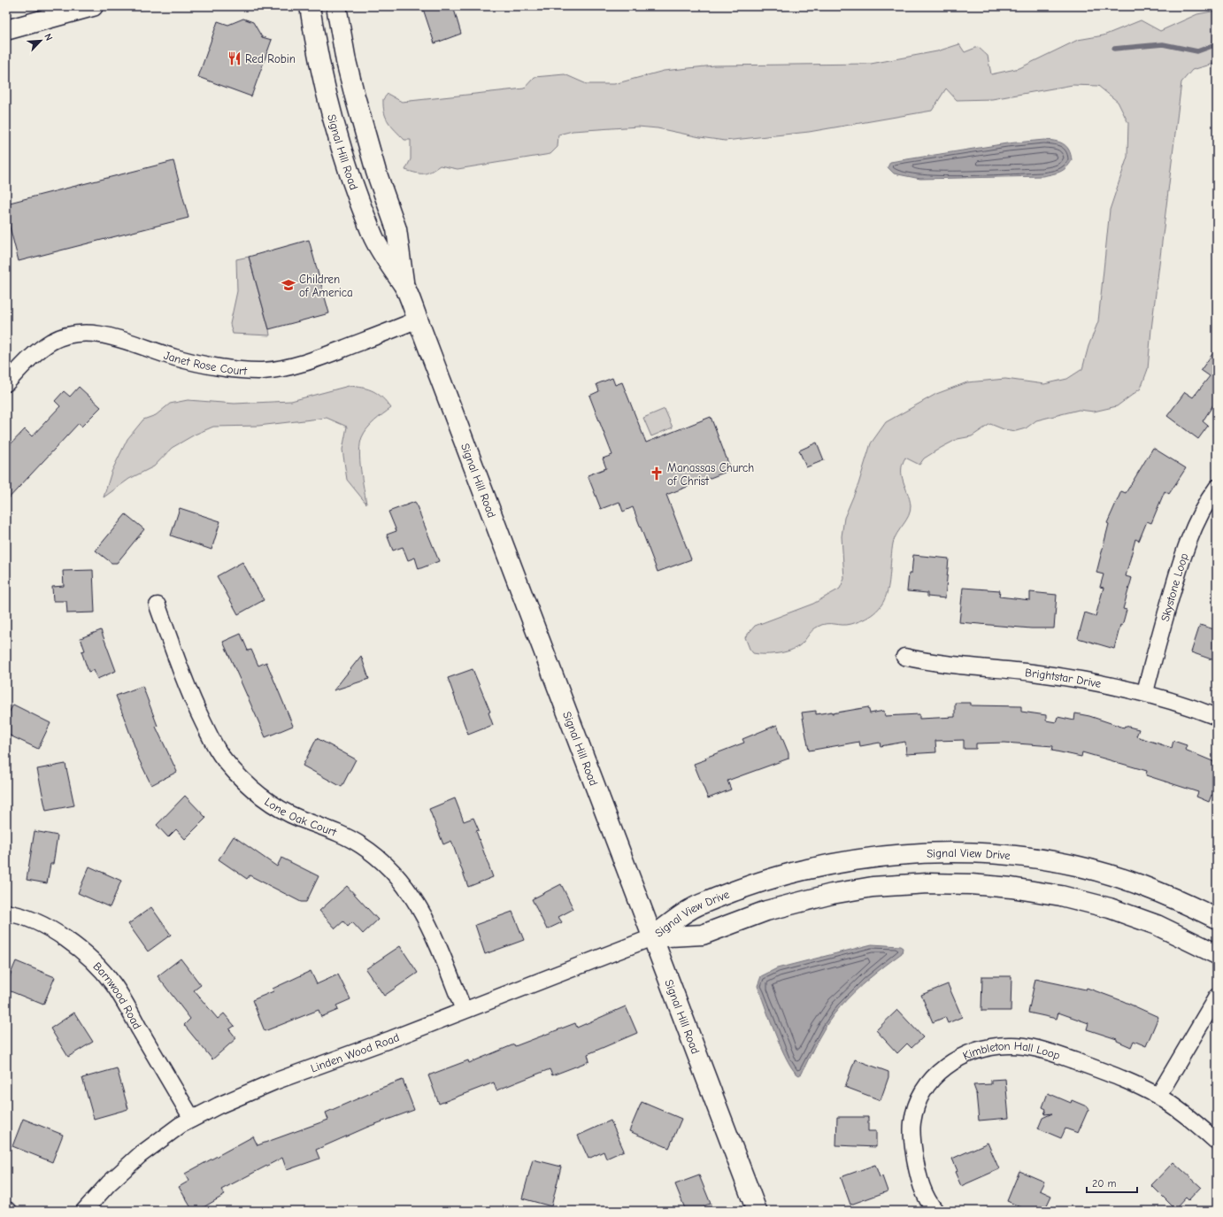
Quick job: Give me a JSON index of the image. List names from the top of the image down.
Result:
{
  "streets": {
    "main road": ["Signal Hill Road", "Signal View Drive"],
    "street": [
      "Janet Rose Court",
      "Skystone Loop",
      "Brightstar Drive",
      "Lone Oak Court",
      "Barnwood Road",
      "Linden Wood Road",
      "Kimbleton Hall Loop"
    ]
  },
  "crossings": [
    ["Signal Hill Road", "Janet Rose Court"],
    ["Signal Hill Road", "Signal View Drive"],
    ["Signal Hill Road", "Linden Wood Road"],
    ["Skystone Loop", "Brightstar Drive"],
    ["Lone Oak Court", "Linden Wood Road"],
    ["Signal View Drive", "Linden Wood Road"],
    ["Barnwood Road", "Linden Wood Road"]
  ],
  "places": {
    "restaurant": ["Red Robin"],
    "school or university": ["Children of America"],
    "church": ["Manassas Church of Christ"]
  },
  "scale_bar": "20 m",
  "north": "top right"
}
